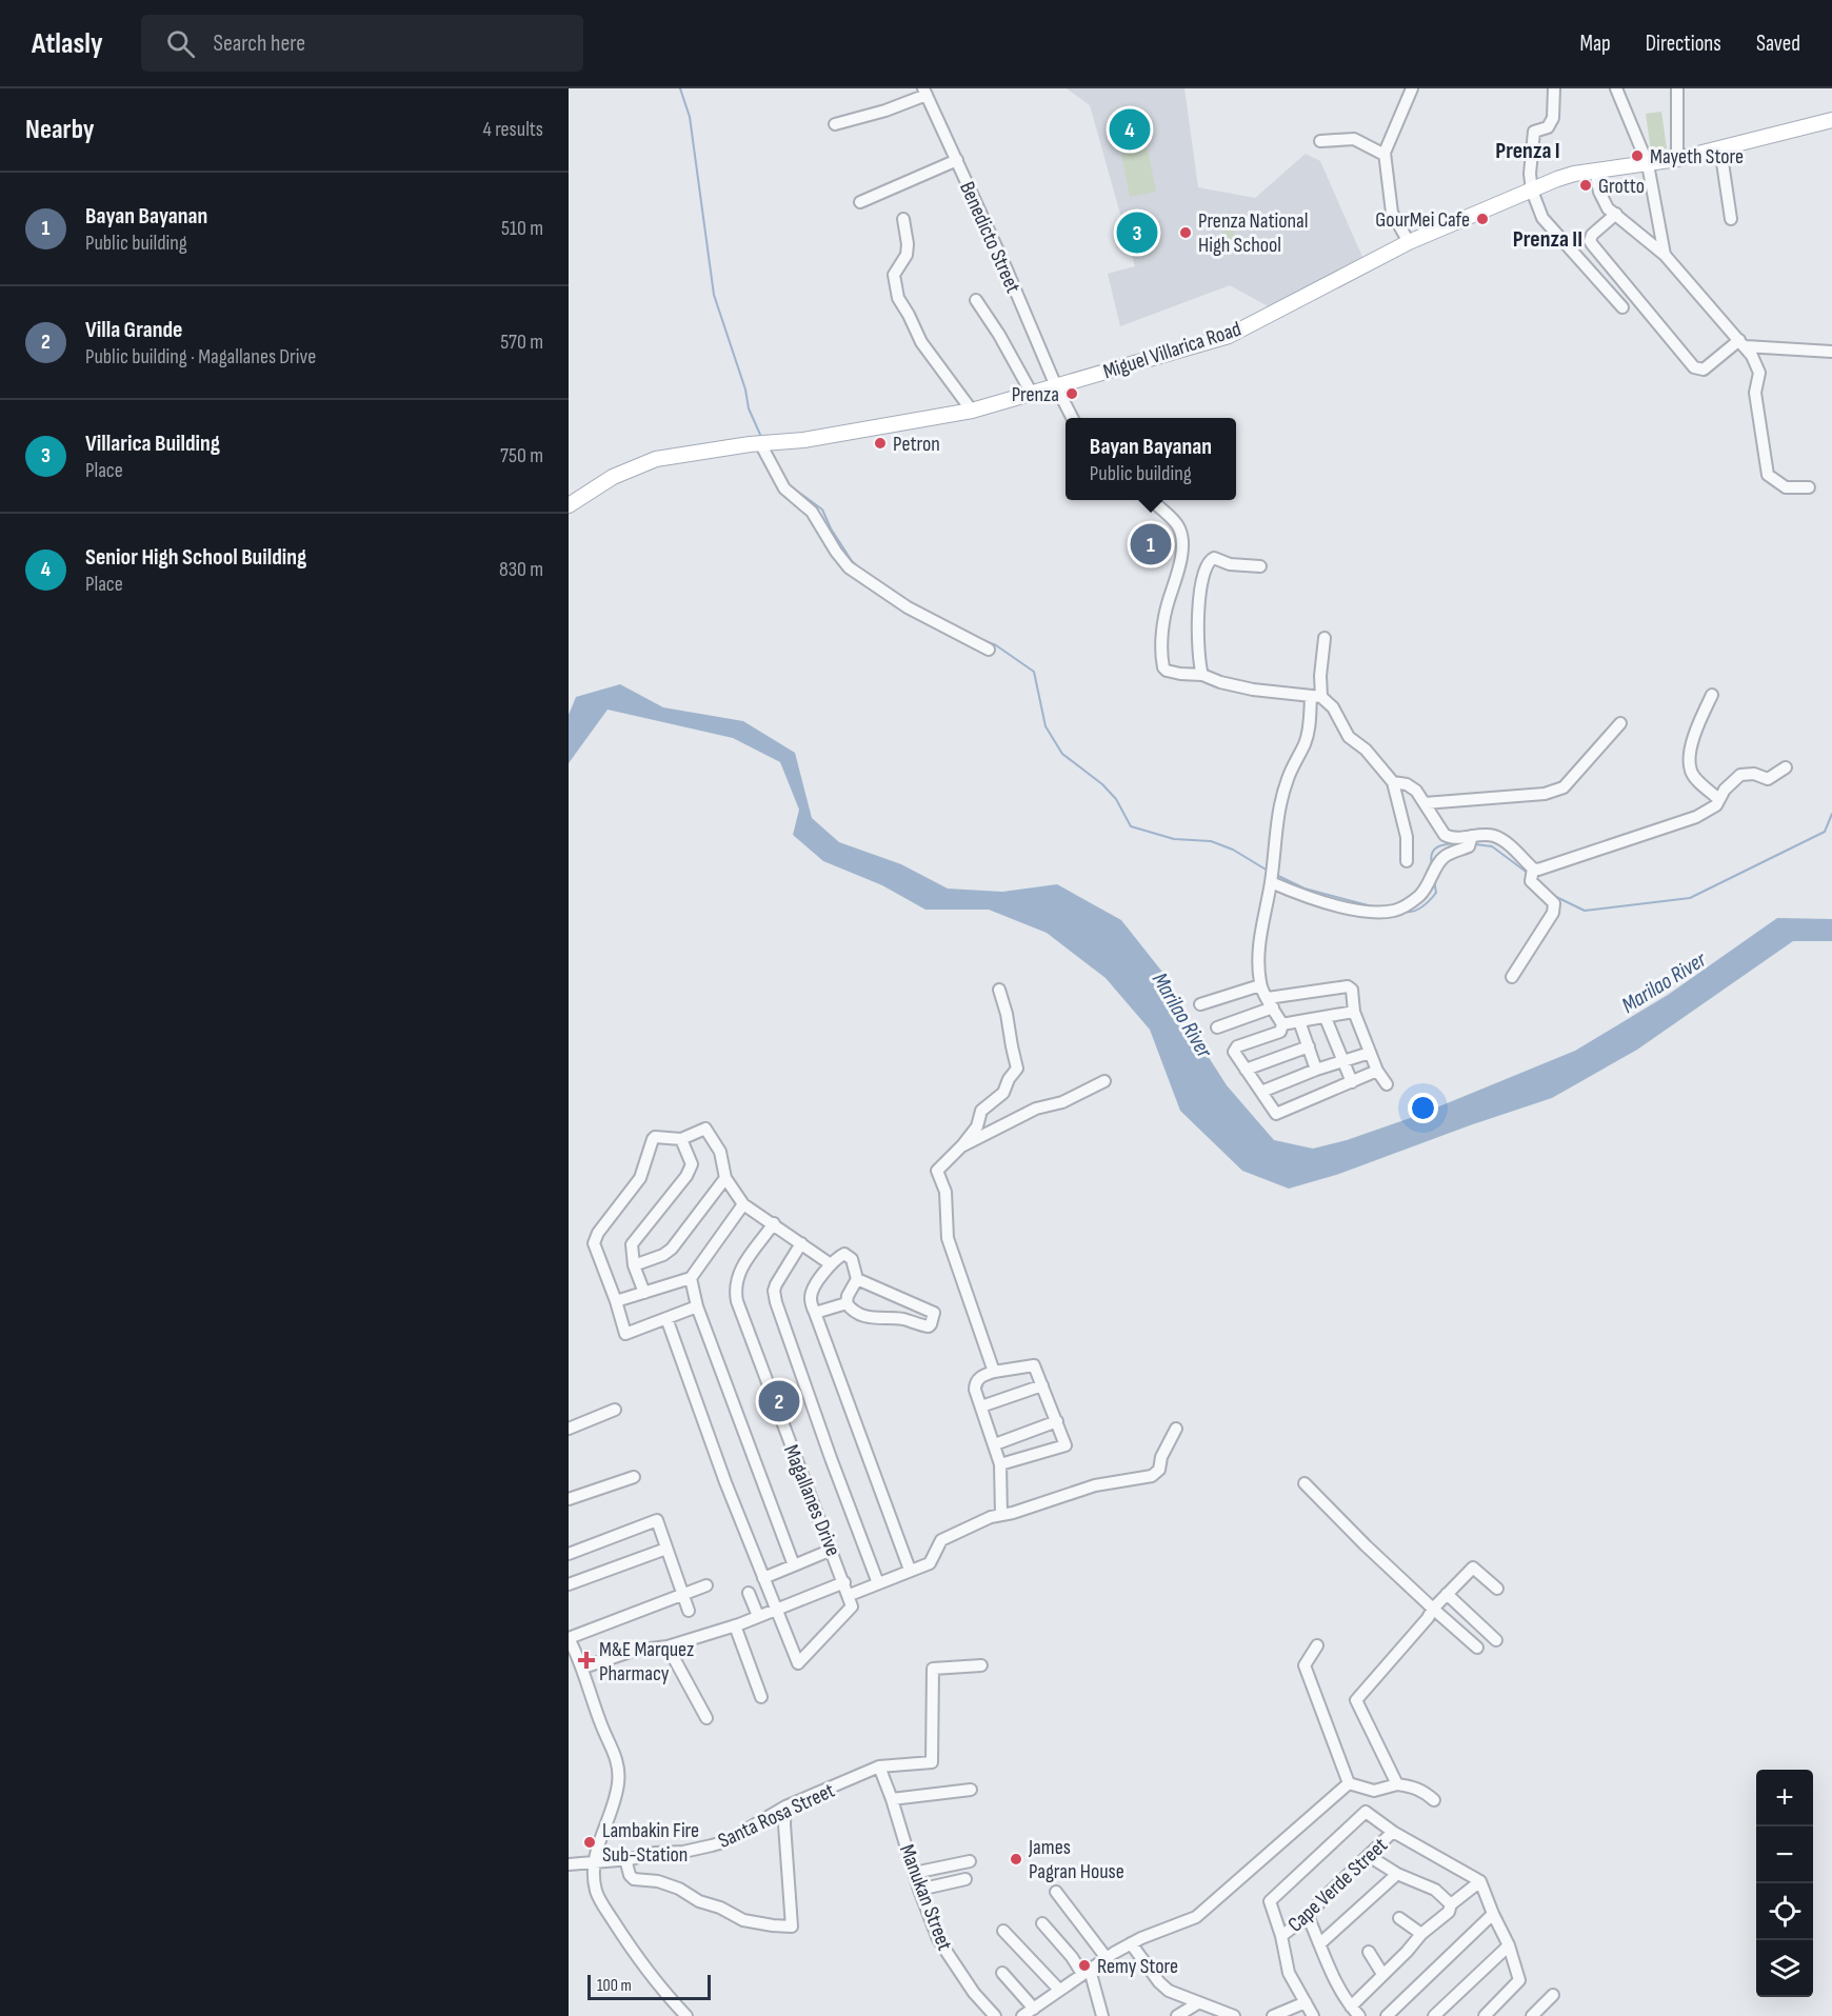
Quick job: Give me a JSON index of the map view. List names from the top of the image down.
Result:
{
  "streets": {
    "main road": ["Miguel Villarica Road"],
    "street": [
      "Benedicto Street",
      "Magallanes Drive",
      "Santa Rosa Street",
      "Cape Verde Street",
      "Manukan Street"
    ]
  },
  "crossings": [
    ["Benedicto Street", "Miguel Villarica Road"],
    ["Santa Rosa Street", "Manukan Street"]
  ],
  "districts": ["Prenza I", "Prenza II"],
  "water": ["Marilao River"],
  "places": {
    "other": [
      "Mayeth Store",
      "Grotto",
      "GourMei Cafe",
      "Prenza National High School",
      "Prenza",
      "Petron",
      "Lambakin Fire Sub-Station",
      "James Pagran House",
      "Remy Store"
    ],
    "health": ["M&E Marquez Pharmacy"]
  },
  "scale_bar": "100 m",
  "page": {
    "header": "Atlasly",
    "search": "Search here",
    "nav": ["Map", "Directions", "Saved"],
    "heading": ["Nearby", "4 results"],
    "pins": [
      "4",
      "3",
      "1",
      "2"
    ],
    "list": [
      {
        "mark": "1",
        "name": "Bayan Bayanan",
        "note": "Public building",
        "value": "510 m"
      },
      {
        "mark": "2",
        "name": "Villa Grande",
        "note": "Public building · Magallanes Drive",
        "value": "570 m"
      },
      {
        "mark": "3",
        "name": "Villarica Building",
        "note": "Place",
        "value": "750 m"
      },
      {
        "mark": "4",
        "name": "Senior High School Building",
        "note": "Place",
        "value": "830 m"
      }
    ],
    "popup": ["Bayan Bayanan", "Public building"],
    "map_buttons": ["+", "−"],
    "scale": "100 m"
  }
}
